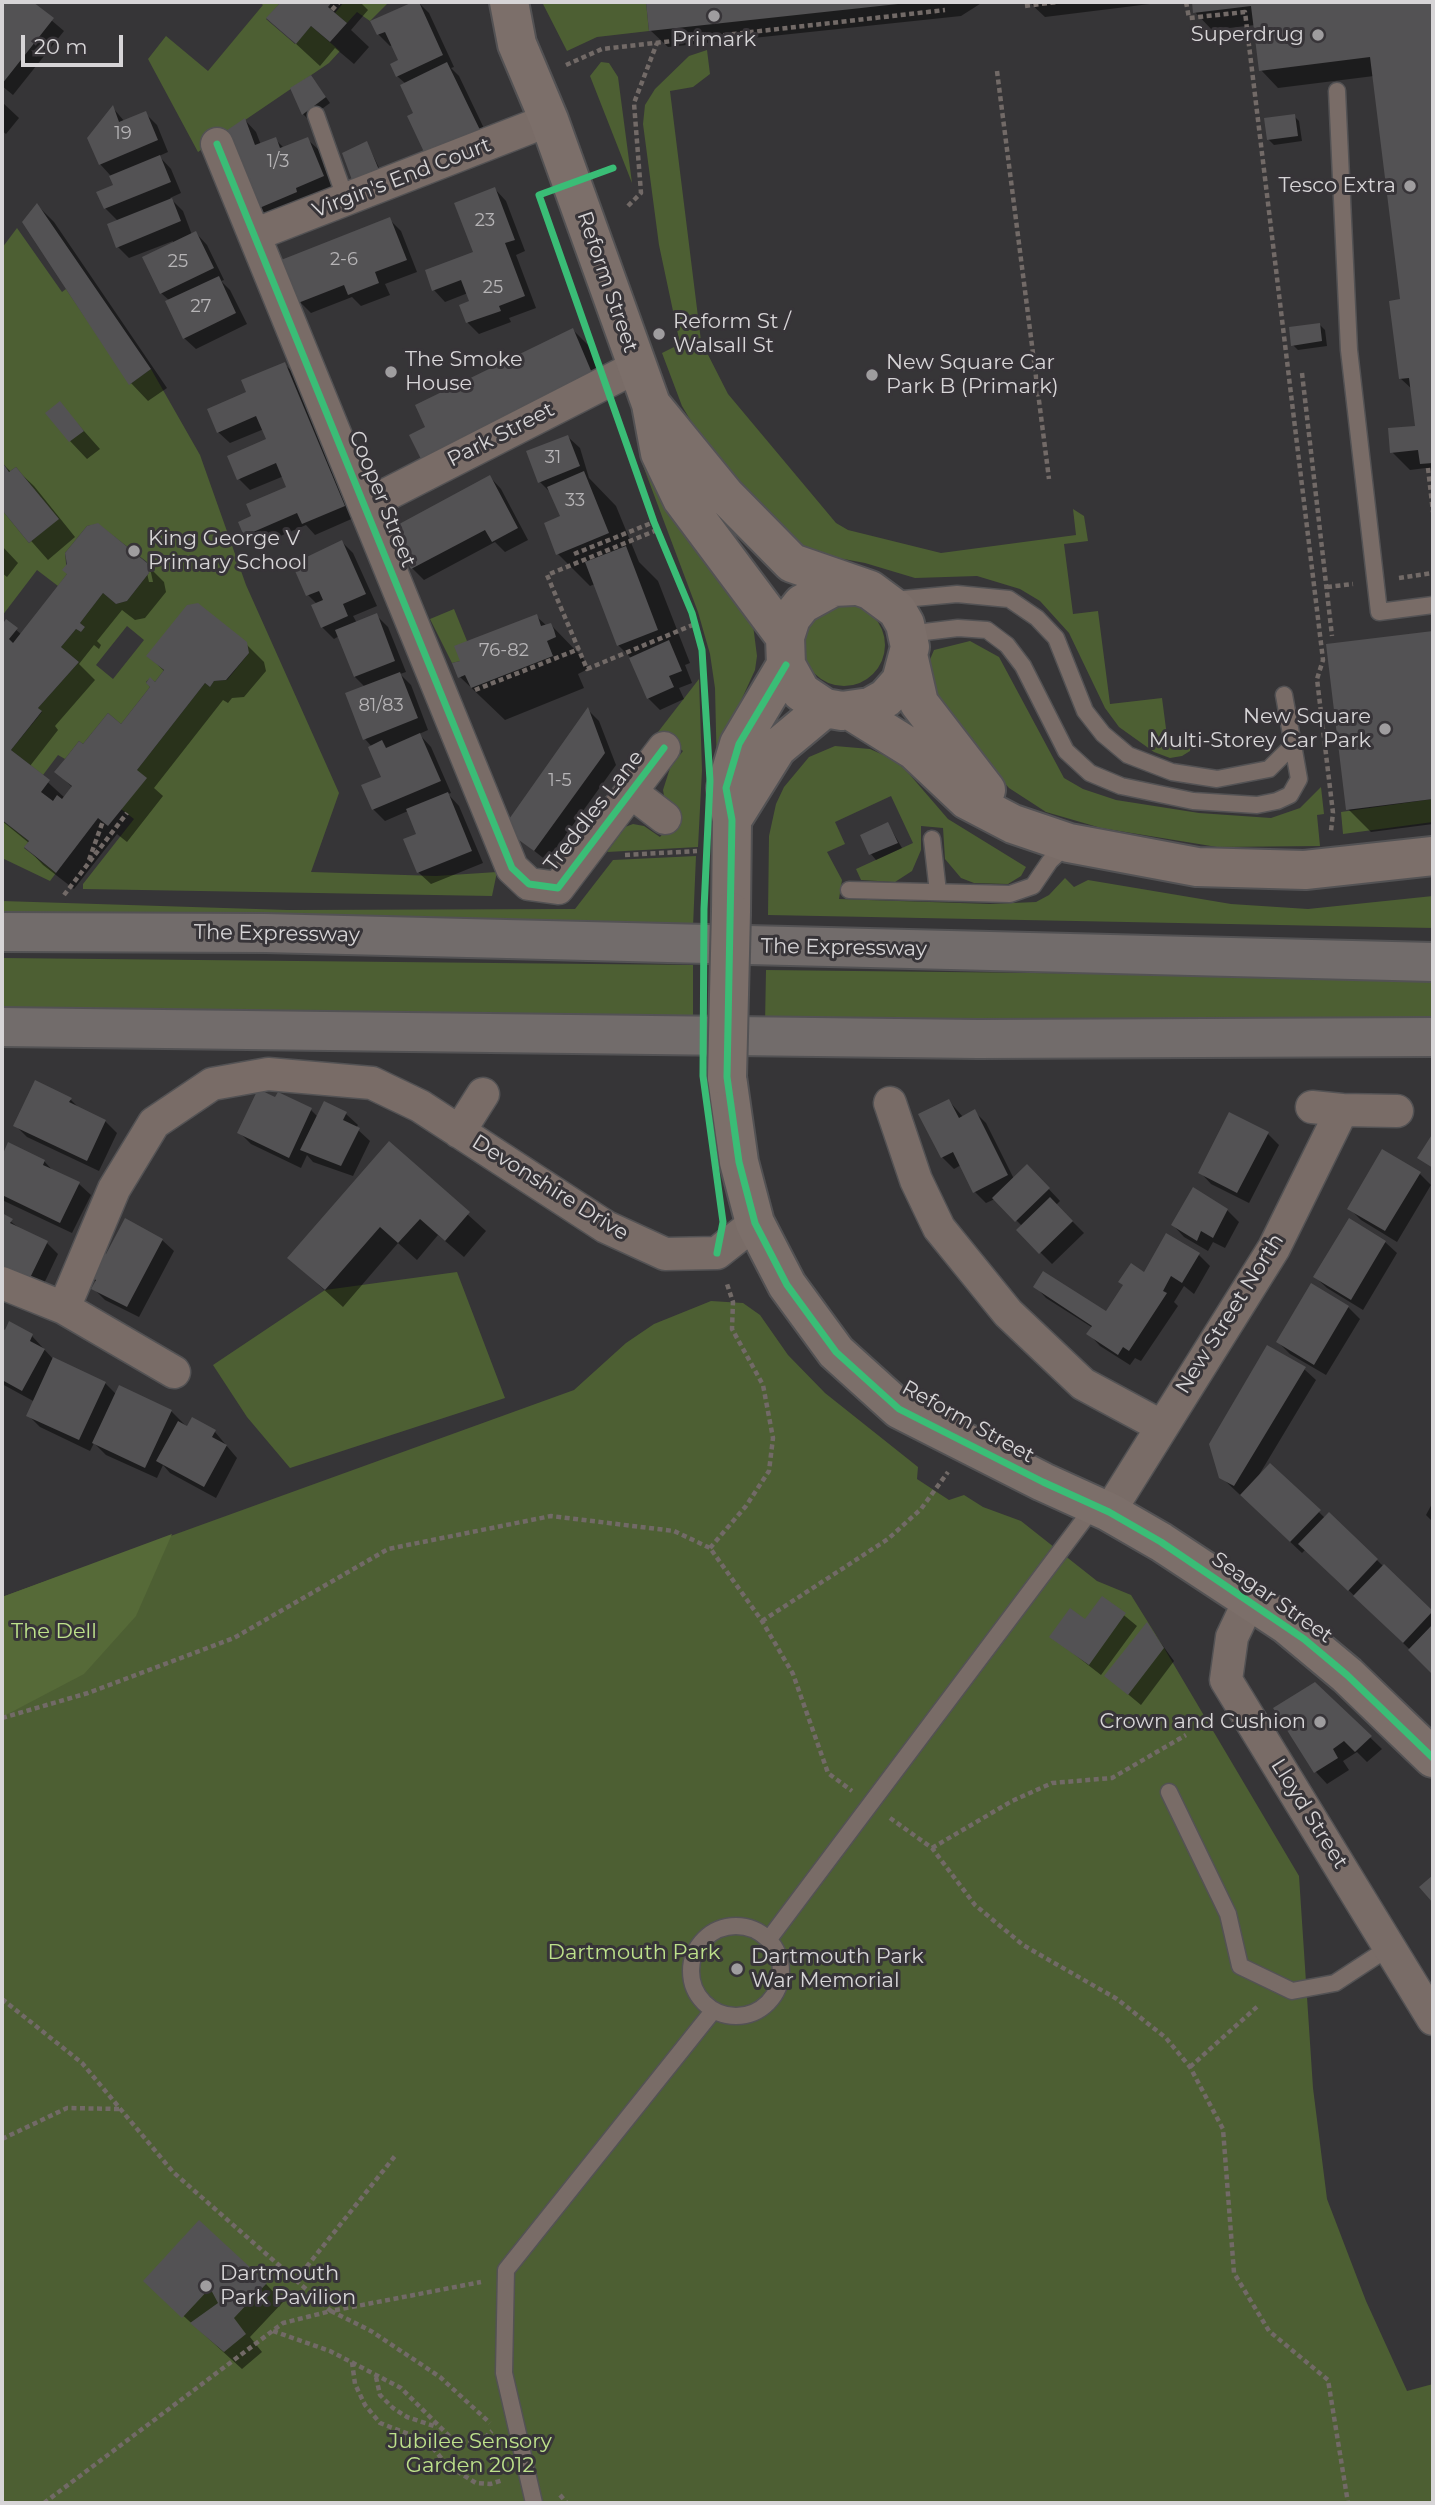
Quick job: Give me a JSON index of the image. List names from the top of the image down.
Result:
{
  "streets": {
    "highway": ["The Expressway"],
    "street": [
      "Virgin's End Court",
      "Reform Street",
      "Park Street",
      "Cooper Street",
      "Treddles Lane",
      "Devonshire Drive",
      "New Street North",
      "Seagar Street",
      "Lloyd Street"
    ]
  },
  "crossings": [
    ["Virgin's End Court", "Reform Street"],
    ["Virgin's End Court", "Cooper Street"],
    ["Reform Street", "Park Street"],
    ["Reform Street", "New Street North"],
    ["Reform Street", "Seagar Street"],
    ["Park Street", "Cooper Street"],
    ["Cooper Street", "Treddles Lane"],
    ["New Street North", "Seagar Street"],
    ["Seagar Street", "Lloyd Street"]
  ],
  "parks": ["The Dell", "Dartmouth Park", "Jubilee Sensory Garden 2012"],
  "places": [
    "Primark",
    "Superdrug",
    "Tesco Extra",
    "Reform St / Walsall St",
    "The Smoke House",
    "New Square Car Park B (Primark)",
    "King George V Primary School",
    "New Square Multi-Storey Car Park",
    "Crown and Cushion",
    "Dartmouth Park War Memorial",
    "Dartmouth Park Pavilion"
  ],
  "house_numbers": [
    "19",
    "1/3",
    "23",
    "2-6",
    "25",
    "25",
    "27",
    "31",
    "33",
    "76-82",
    "81/83",
    "1-5"
  ],
  "scale_bar": "20 m"
}
